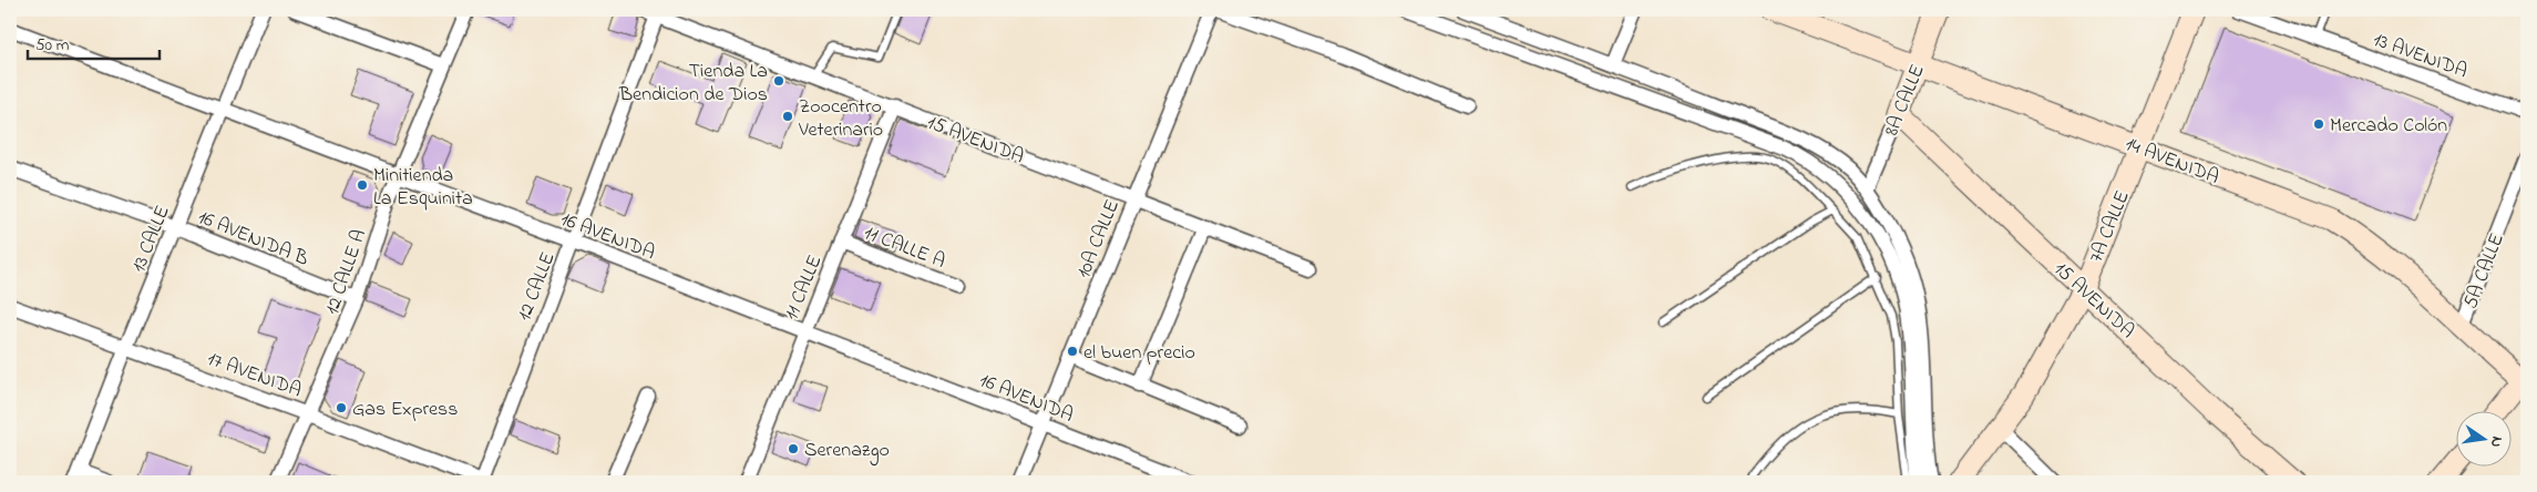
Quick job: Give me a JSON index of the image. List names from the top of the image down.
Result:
{
  "streets": {
    "street": [
      "13 AVENIDA",
      "8A CALLE",
      "15 AVENIDA",
      "14 AVENIDA",
      "7A CALLE",
      "16 AVENIDA",
      "16 AVENIDA B",
      "13 CALLE",
      "10A CALLE",
      "11 CALLE A",
      "5A CALLE",
      "12 CALLE A",
      "12 CALLE",
      "11 CALLE",
      "17 AVENIDA"
    ]
  },
  "crossings": [
    ["8A CALLE", "15 AVENIDA"],
    ["8A CALLE", "14 AVENIDA"],
    ["15 AVENIDA", "7A CALLE"],
    ["15 AVENIDA", "10A CALLE"],
    ["15 AVENIDA", "12 CALLE"],
    ["15 AVENIDA", "11 CALLE"],
    ["14 AVENIDA", "7A CALLE"],
    ["14 AVENIDA", "5A CALLE"],
    ["16 AVENIDA", "13 CALLE"],
    ["16 AVENIDA", "10A CALLE"],
    ["16 AVENIDA", "12 CALLE A"],
    ["16 AVENIDA", "12 CALLE"],
    ["16 AVENIDA", "11 CALLE"],
    ["16 AVENIDA B", "13 CALLE"],
    ["16 AVENIDA B", "12 CALLE A"],
    ["13 CALLE", "17 AVENIDA"],
    ["11 CALLE A", "11 CALLE"],
    ["12 CALLE A", "17 AVENIDA"],
    ["12 CALLE", "17 AVENIDA"]
  ],
  "places": [
    "Tienda La Bendicion de Dios",
    "Zoocentro Veterinario",
    "Mercado Colón",
    "Minitienda La Esquinita",
    "el buen precio",
    "Gas Express",
    "Serenazgo"
  ],
  "scale_bar": "50 m",
  "north": "right"
}
